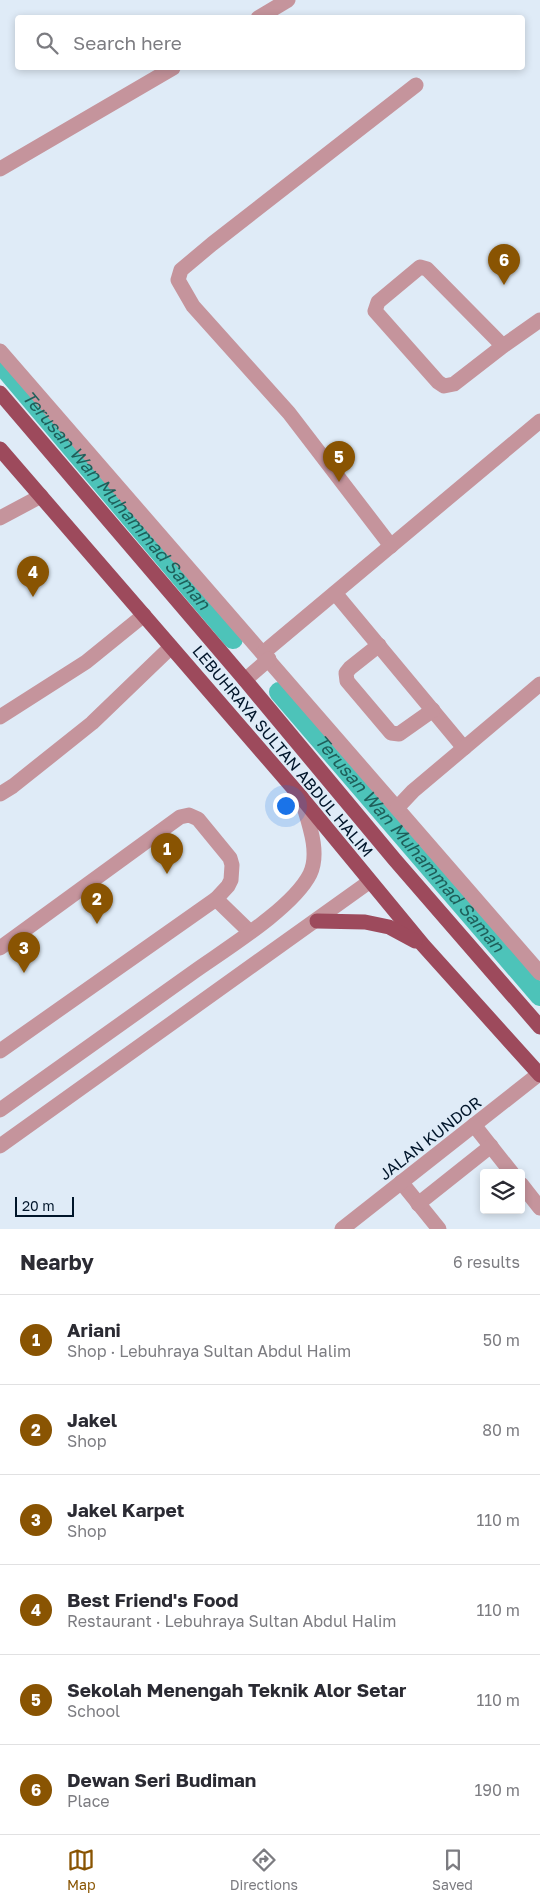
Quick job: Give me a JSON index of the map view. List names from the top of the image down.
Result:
{
  "streets": {
    "main road": ["LEBUHRAYA SULTAN ABDUL HALIM"],
    "street": ["JALAN KUNDOR"]
  },
  "crossings": [
    ["LEBUHRAYA SULTAN ABDUL HALIM", "JALAN KUNDOR"]
  ],
  "water": ["Terusan Wan Muhammad Saman"],
  "scale_bar": "20 m",
  "page": {
    "search": "Search here",
    "pins": [
      "6",
      "5",
      "4",
      "1",
      "2",
      "3"
    ],
    "scale": "20 m",
    "heading": ["Nearby", "6 results"],
    "list": [
      {
        "mark": "1",
        "name": "Ariani",
        "note": "Shop · Lebuhraya Sultan Abdul Halim",
        "value": "50 m"
      },
      {
        "mark": "2",
        "name": "Jakel",
        "note": "Shop",
        "value": "80 m"
      },
      {
        "mark": "3",
        "name": "Jakel Karpet",
        "note": "Shop",
        "value": "110 m"
      },
      {
        "mark": "4",
        "name": "Best Friend's Food",
        "note": "Restaurant · Lebuhraya Sultan Abdul Halim",
        "value": "110 m"
      },
      {
        "mark": "5",
        "name": "Sekolah Menengah Teknik Alor Setar",
        "note": "School",
        "value": "110 m"
      },
      {
        "mark": "6",
        "name": "Dewan Seri Budiman",
        "note": "Place",
        "value": "190 m"
      }
    ],
    "nav": ["Map", "Directions", "Saved"]
  }
}
